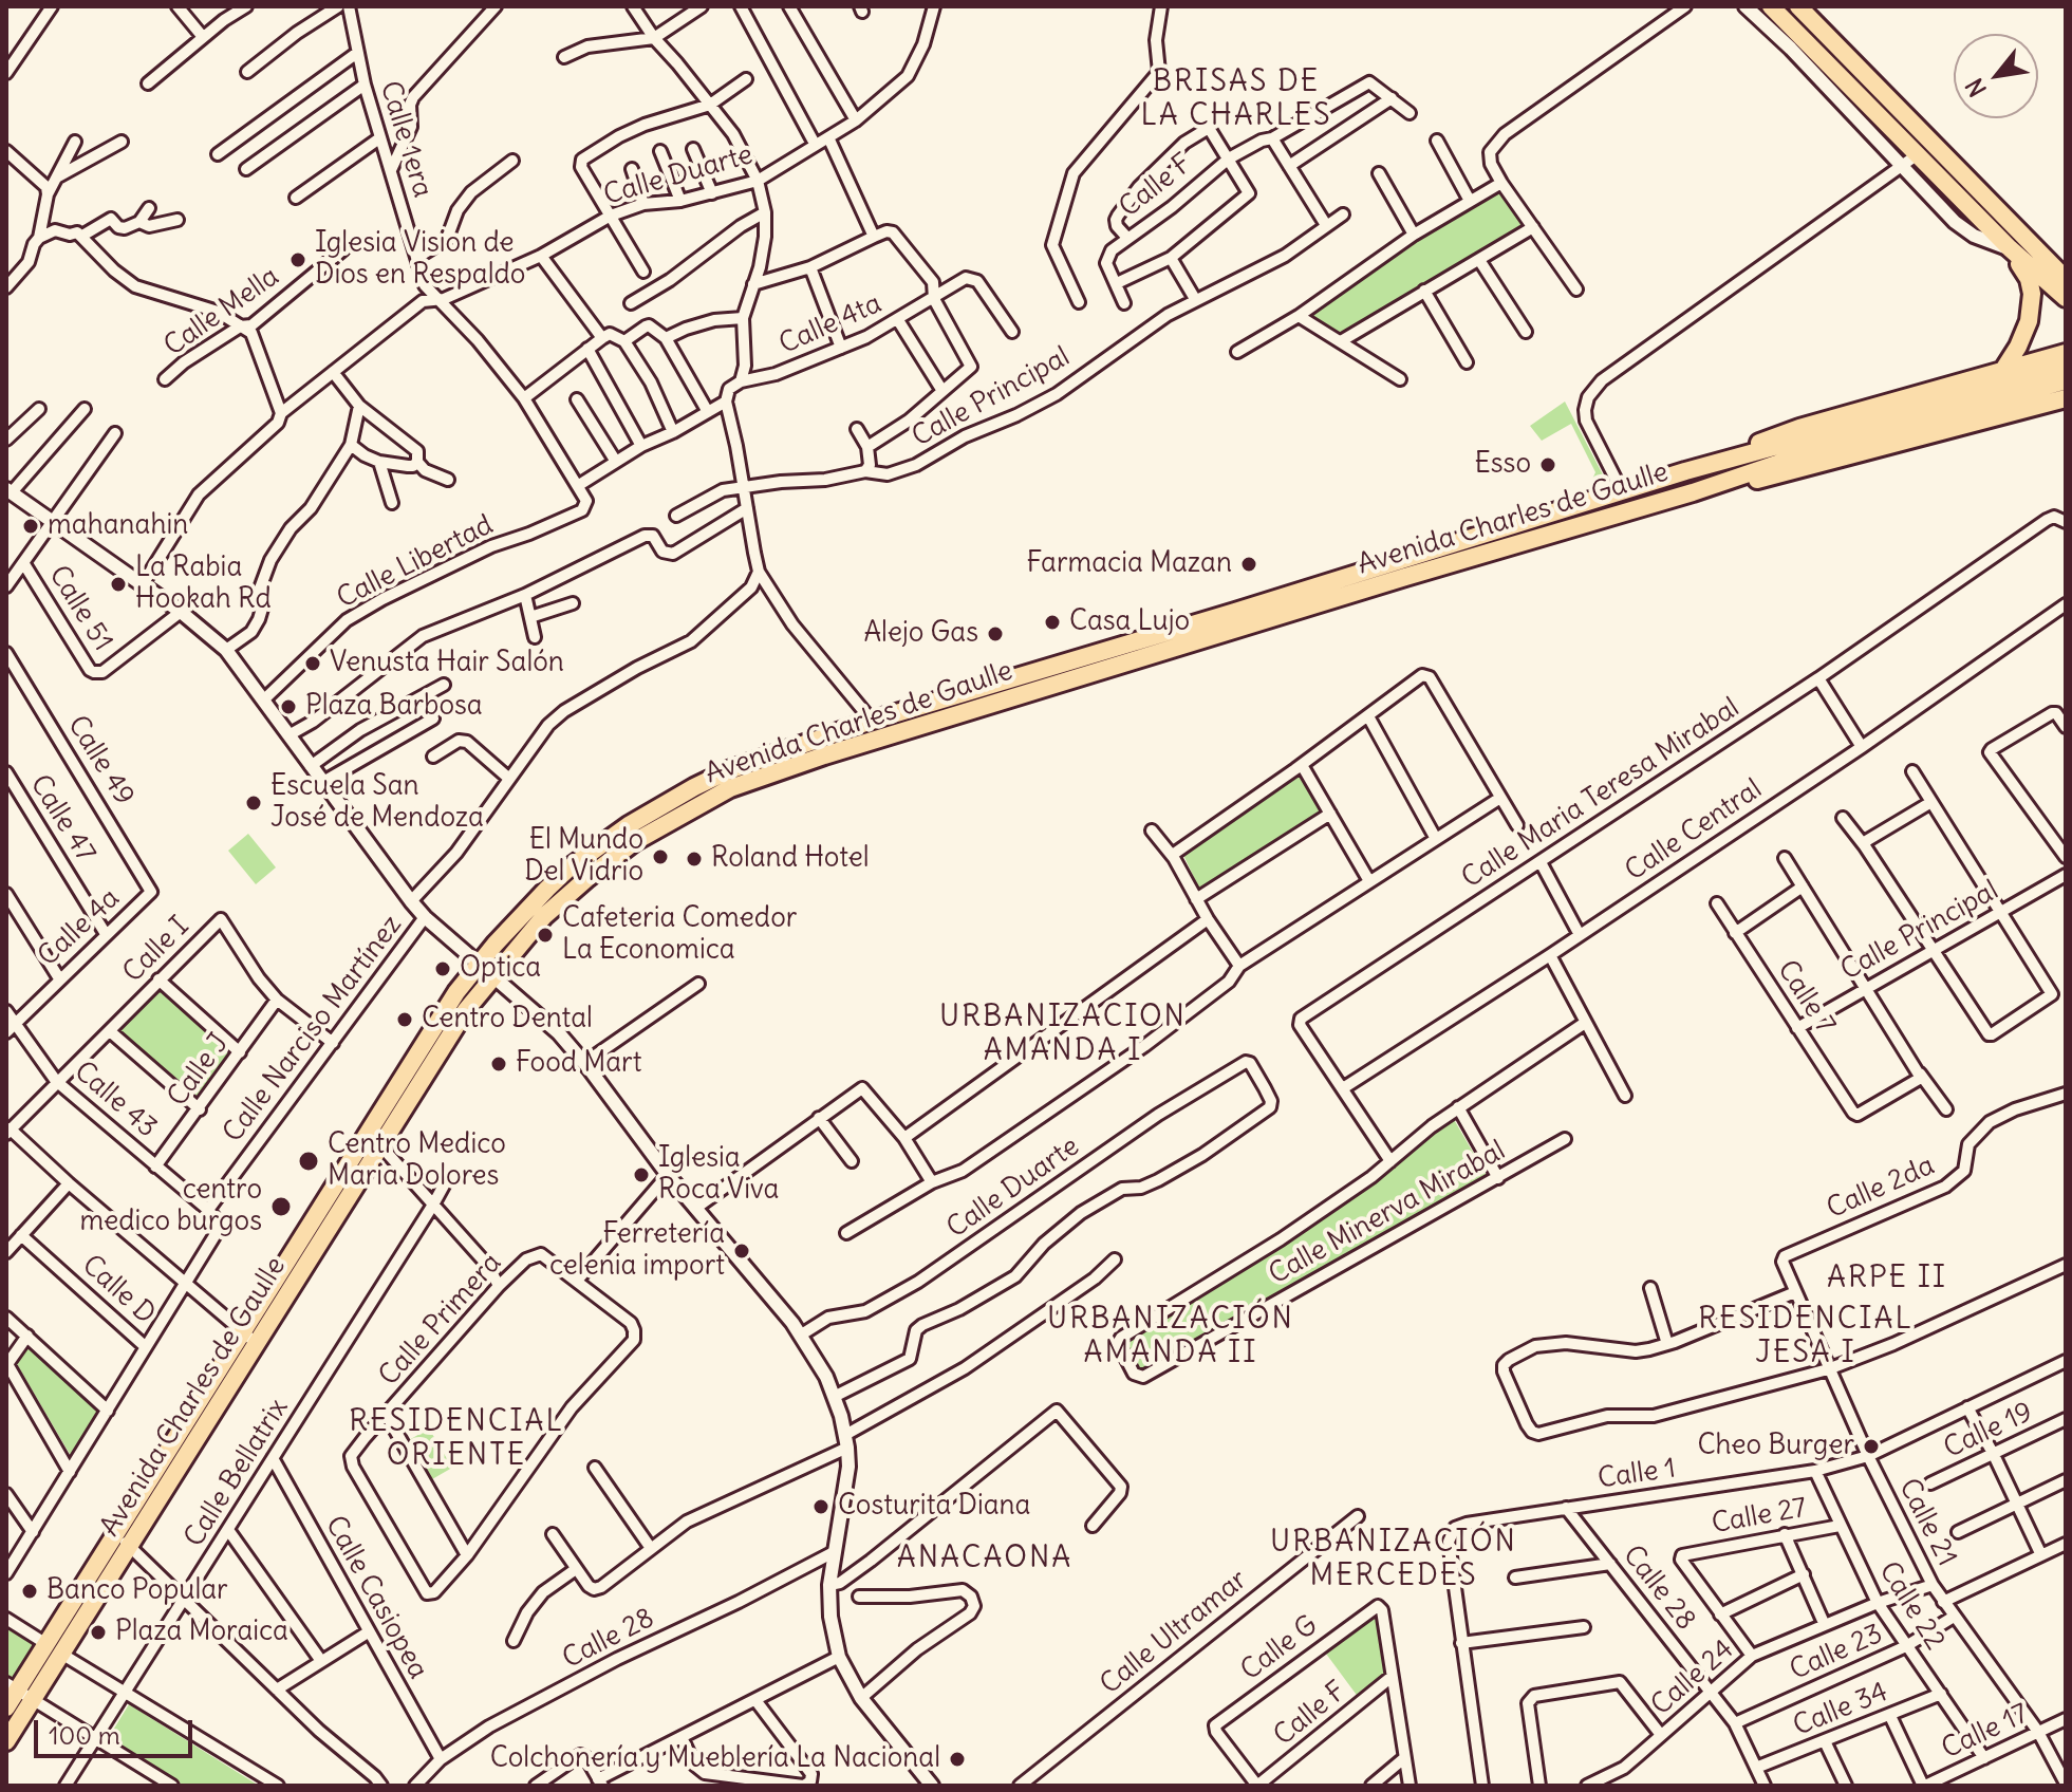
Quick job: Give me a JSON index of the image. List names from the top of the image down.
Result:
{
  "streets": {
    "main road": ["Avenida Charles de Gaulle"],
    "street": [
      "Calle 1era",
      "Calle Duarte",
      "Calle F",
      "Calle Mella",
      "Calle 4ta",
      "Calle Principal",
      "Calle Libertad",
      "Calle 51",
      "Calle 49",
      "Calle Maria Teresa Mirabal",
      "Calle 47",
      "Calle Central",
      "Calle 4a",
      "Calle I",
      "Calle 7",
      "Calle Narciso Martínez",
      "Calle J",
      "Calle 43",
      "Calle 2da",
      "Calle Minerva Mirabal",
      "Calle D",
      "Calle Primera",
      "Calle 19",
      "Calle Bellatrix",
      "Calle 1",
      "Calle 27",
      "Calle 21",
      "Calle 28",
      "Calle Casiopea",
      "Calle 22",
      "Calle Ultramar",
      "Calle G",
      "Calle 23",
      "Calle 24",
      "Calle 34",
      "Calle 17"
    ]
  },
  "crossings": [
    ["Calle 1era", "Calle Duarte"],
    ["Calle 1era", "Calle Libertad"],
    ["Calle F", "Calle G"],
    ["Calle Principal", "Calle 7"],
    ["Calle 49", "Calle 4a"],
    ["Calle Maria Teresa Mirabal", "Calle Central"],
    ["Calle Maria Teresa Mirabal", "Calle Minerva Mirabal"],
    ["Calle 47", "Calle 4a"],
    ["Calle 4a", "Calle 43"],
    ["Calle I", "Calle Narciso Martínez"],
    ["Calle I", "Calle J"],
    ["Calle I", "Calle 43"],
    ["Calle Narciso Martínez", "Calle 43"],
    ["Calle J", "Calle 43"],
    ["Calle 2da", "Calle 21"],
    ["Calle Bellatrix", "Calle Casiopea"],
    ["Calle 1", "Calle 21"],
    ["Calle 1", "Calle 28"],
    ["Calle 1", "Calle 22"],
    ["Calle 27", "Calle 22"],
    ["Calle 21", "Calle 23"],
    ["Calle 21", "Calle 24"],
    ["Calle 21", "Calle 17"],
    ["Calle 28", "Calle Casiopea"],
    ["Calle 28", "Calle 23"],
    ["Calle 28", "Calle 24"],
    ["Calle 28", "Calle 34"],
    ["Calle 22", "Calle 23"],
    ["Calle 22", "Calle 24"],
    ["Calle 22", "Calle 34"],
    ["Calle 22", "Calle 17"]
  ],
  "districts": [
    "BRISAS DE LA CHARLES",
    "URBANIZACION AMANDA I",
    "ARPE II",
    "URBANIZACIÓN AMANDA II",
    "RESIDENCIAL JESA I",
    "RESIDENCIAL ORIENTE",
    "URBANIZACIÓN MERCEDES",
    "ANACAONA"
  ],
  "places": [
    "Iglesia Vision de Dios en Respaldo",
    "Esso",
    "mahanahin",
    "Farmacia Mazan",
    "La Rabia Hookah Rd",
    "Casa Lujo",
    "Alejo Gas",
    "Venusta Hair Salón",
    "Plaza Barbosa",
    "Escuela San José de Mendoza",
    "El Mundo Del Vidrio",
    "Roland Hotel",
    "Cafeteria Comedor La Economica",
    "Optica",
    "Centro Dental",
    "Food Mart",
    "Centro Medico Maria Dolores",
    "Iglesia Roca Viva",
    "centro medico burgos",
    "Ferretería celenia import",
    "Cheo Burger",
    "Costurita Diana",
    "Banco Popular",
    "Plaza Moraica",
    "Colchonería y Mueblería La Nacional"
  ],
  "scale_bar": "100 m",
  "north": "bottom left"
}
